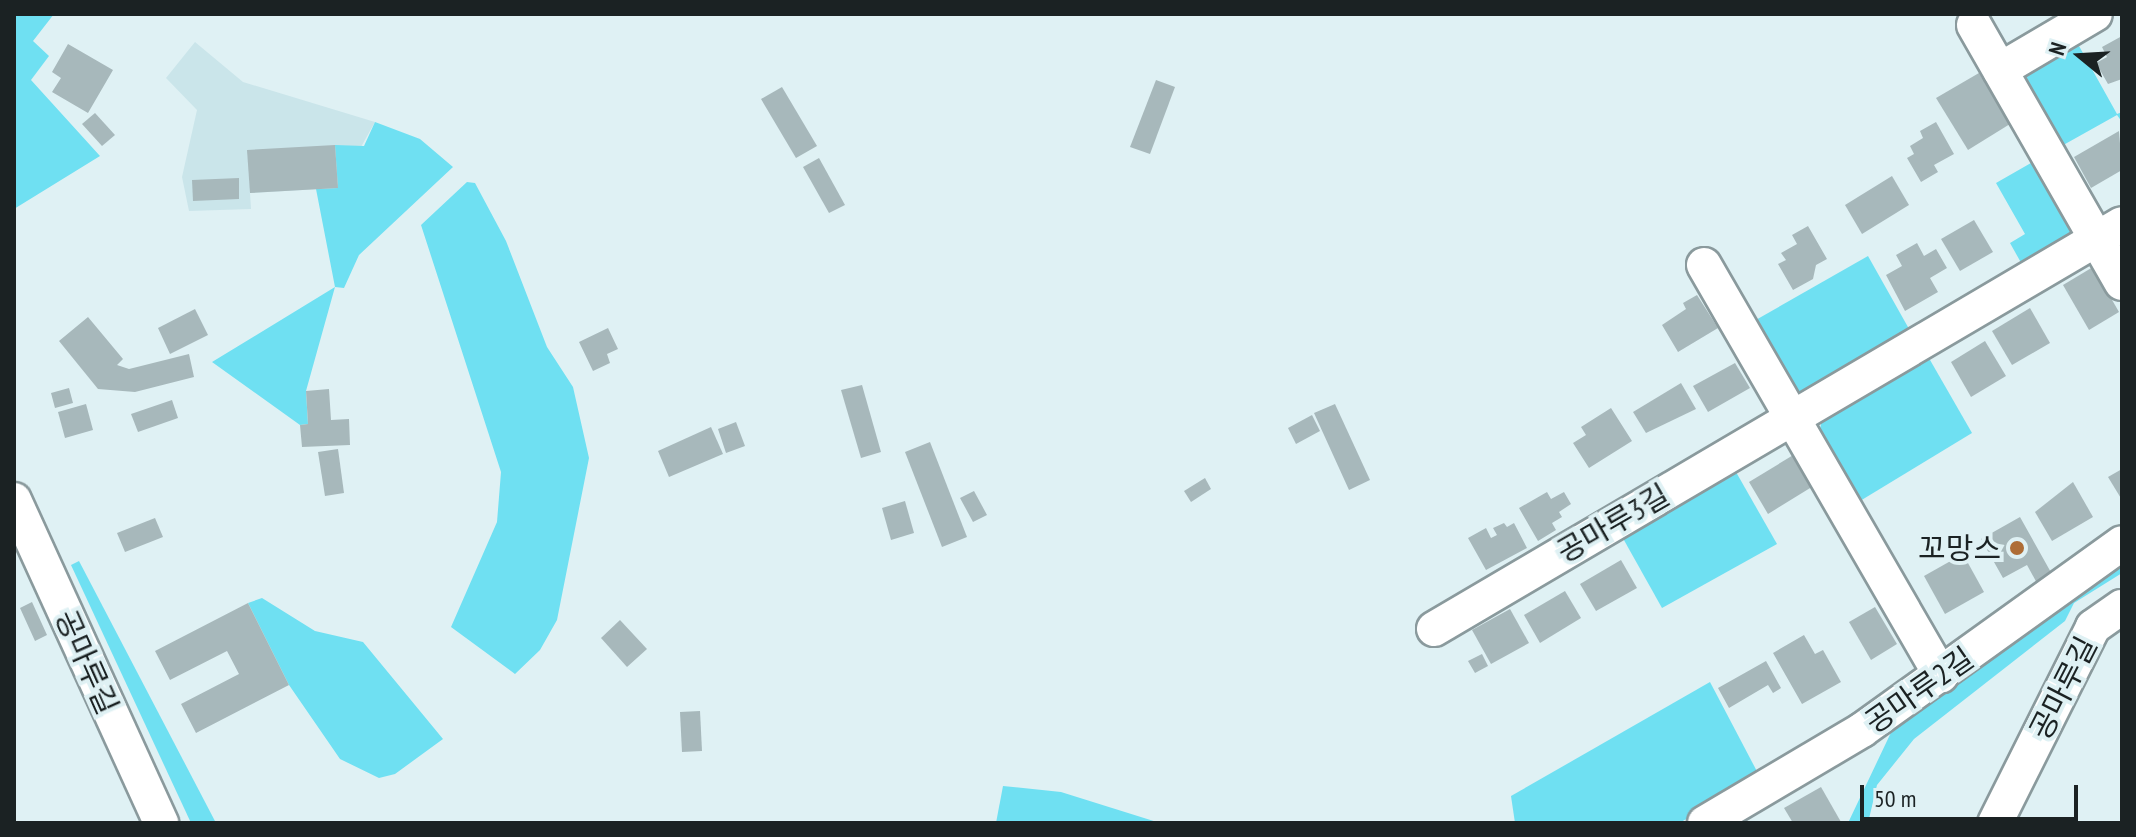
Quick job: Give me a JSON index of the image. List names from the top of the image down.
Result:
{
  "streets": {
    "street": ["공마루3길", "공마루길", "공마루2길"]
  },
  "places": ["꼬망스"],
  "scale_bar": "50 m",
  "north": "left"
}
